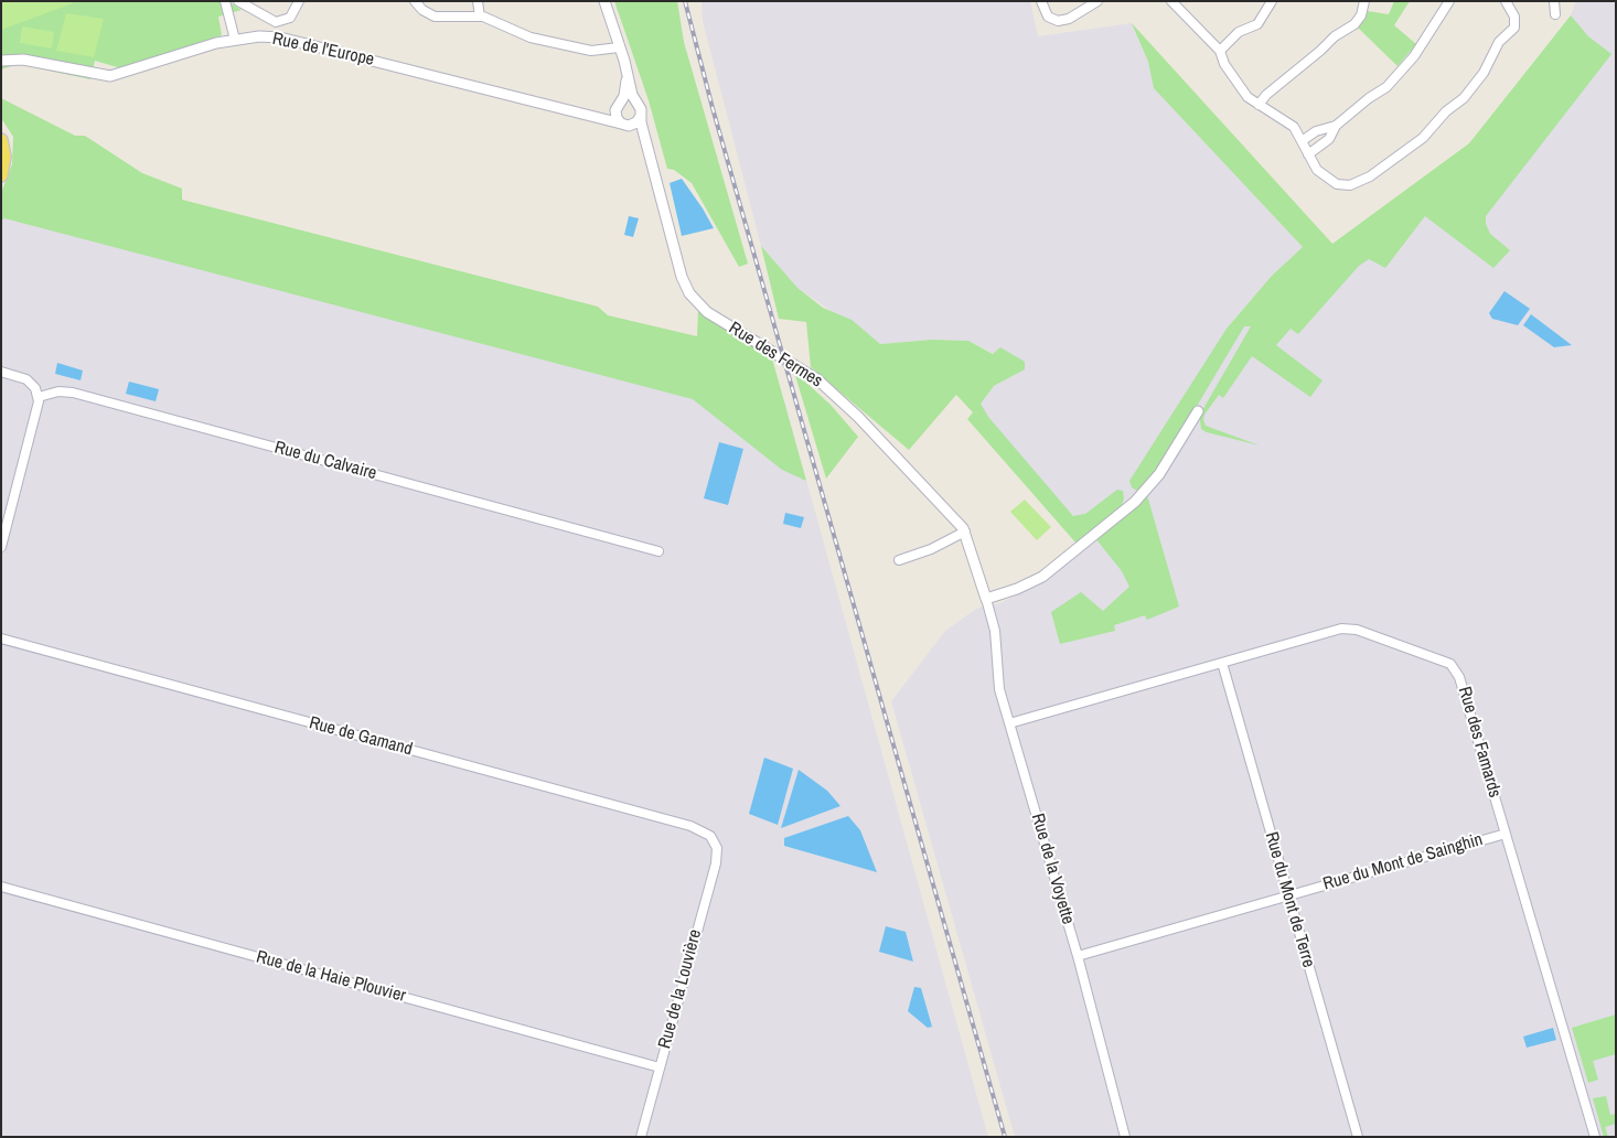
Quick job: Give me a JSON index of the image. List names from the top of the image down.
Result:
{
  "streets": {
    "street": [
      "Rue de l'Europe",
      "Rue des Fermes",
      "Rue du Calvaire",
      "Rue de Gamand",
      "Rue des Famards",
      "Rue du Mont de Sainghin",
      "Rue de la Voyette",
      "Rue du Mont de Terre",
      "Rue de la Haie Plouvier",
      "Rue de la Louvière"
    ]
  },
  "crossings": [
    ["Rue des Fermes", "Rue de la Voyette"],
    ["Rue de Gamand", "Rue de la Louvière"],
    ["Rue des Famards", "Rue du Mont de Sainghin"],
    ["Rue des Famards", "Rue de la Voyette"],
    ["Rue des Famards", "Rue du Mont de Terre"],
    ["Rue du Mont de Sainghin", "Rue de la Voyette"],
    ["Rue du Mont de Sainghin", "Rue du Mont de Terre"],
    ["Rue de la Haie Plouvier", "Rue de la Louvière"]
  ]
}
